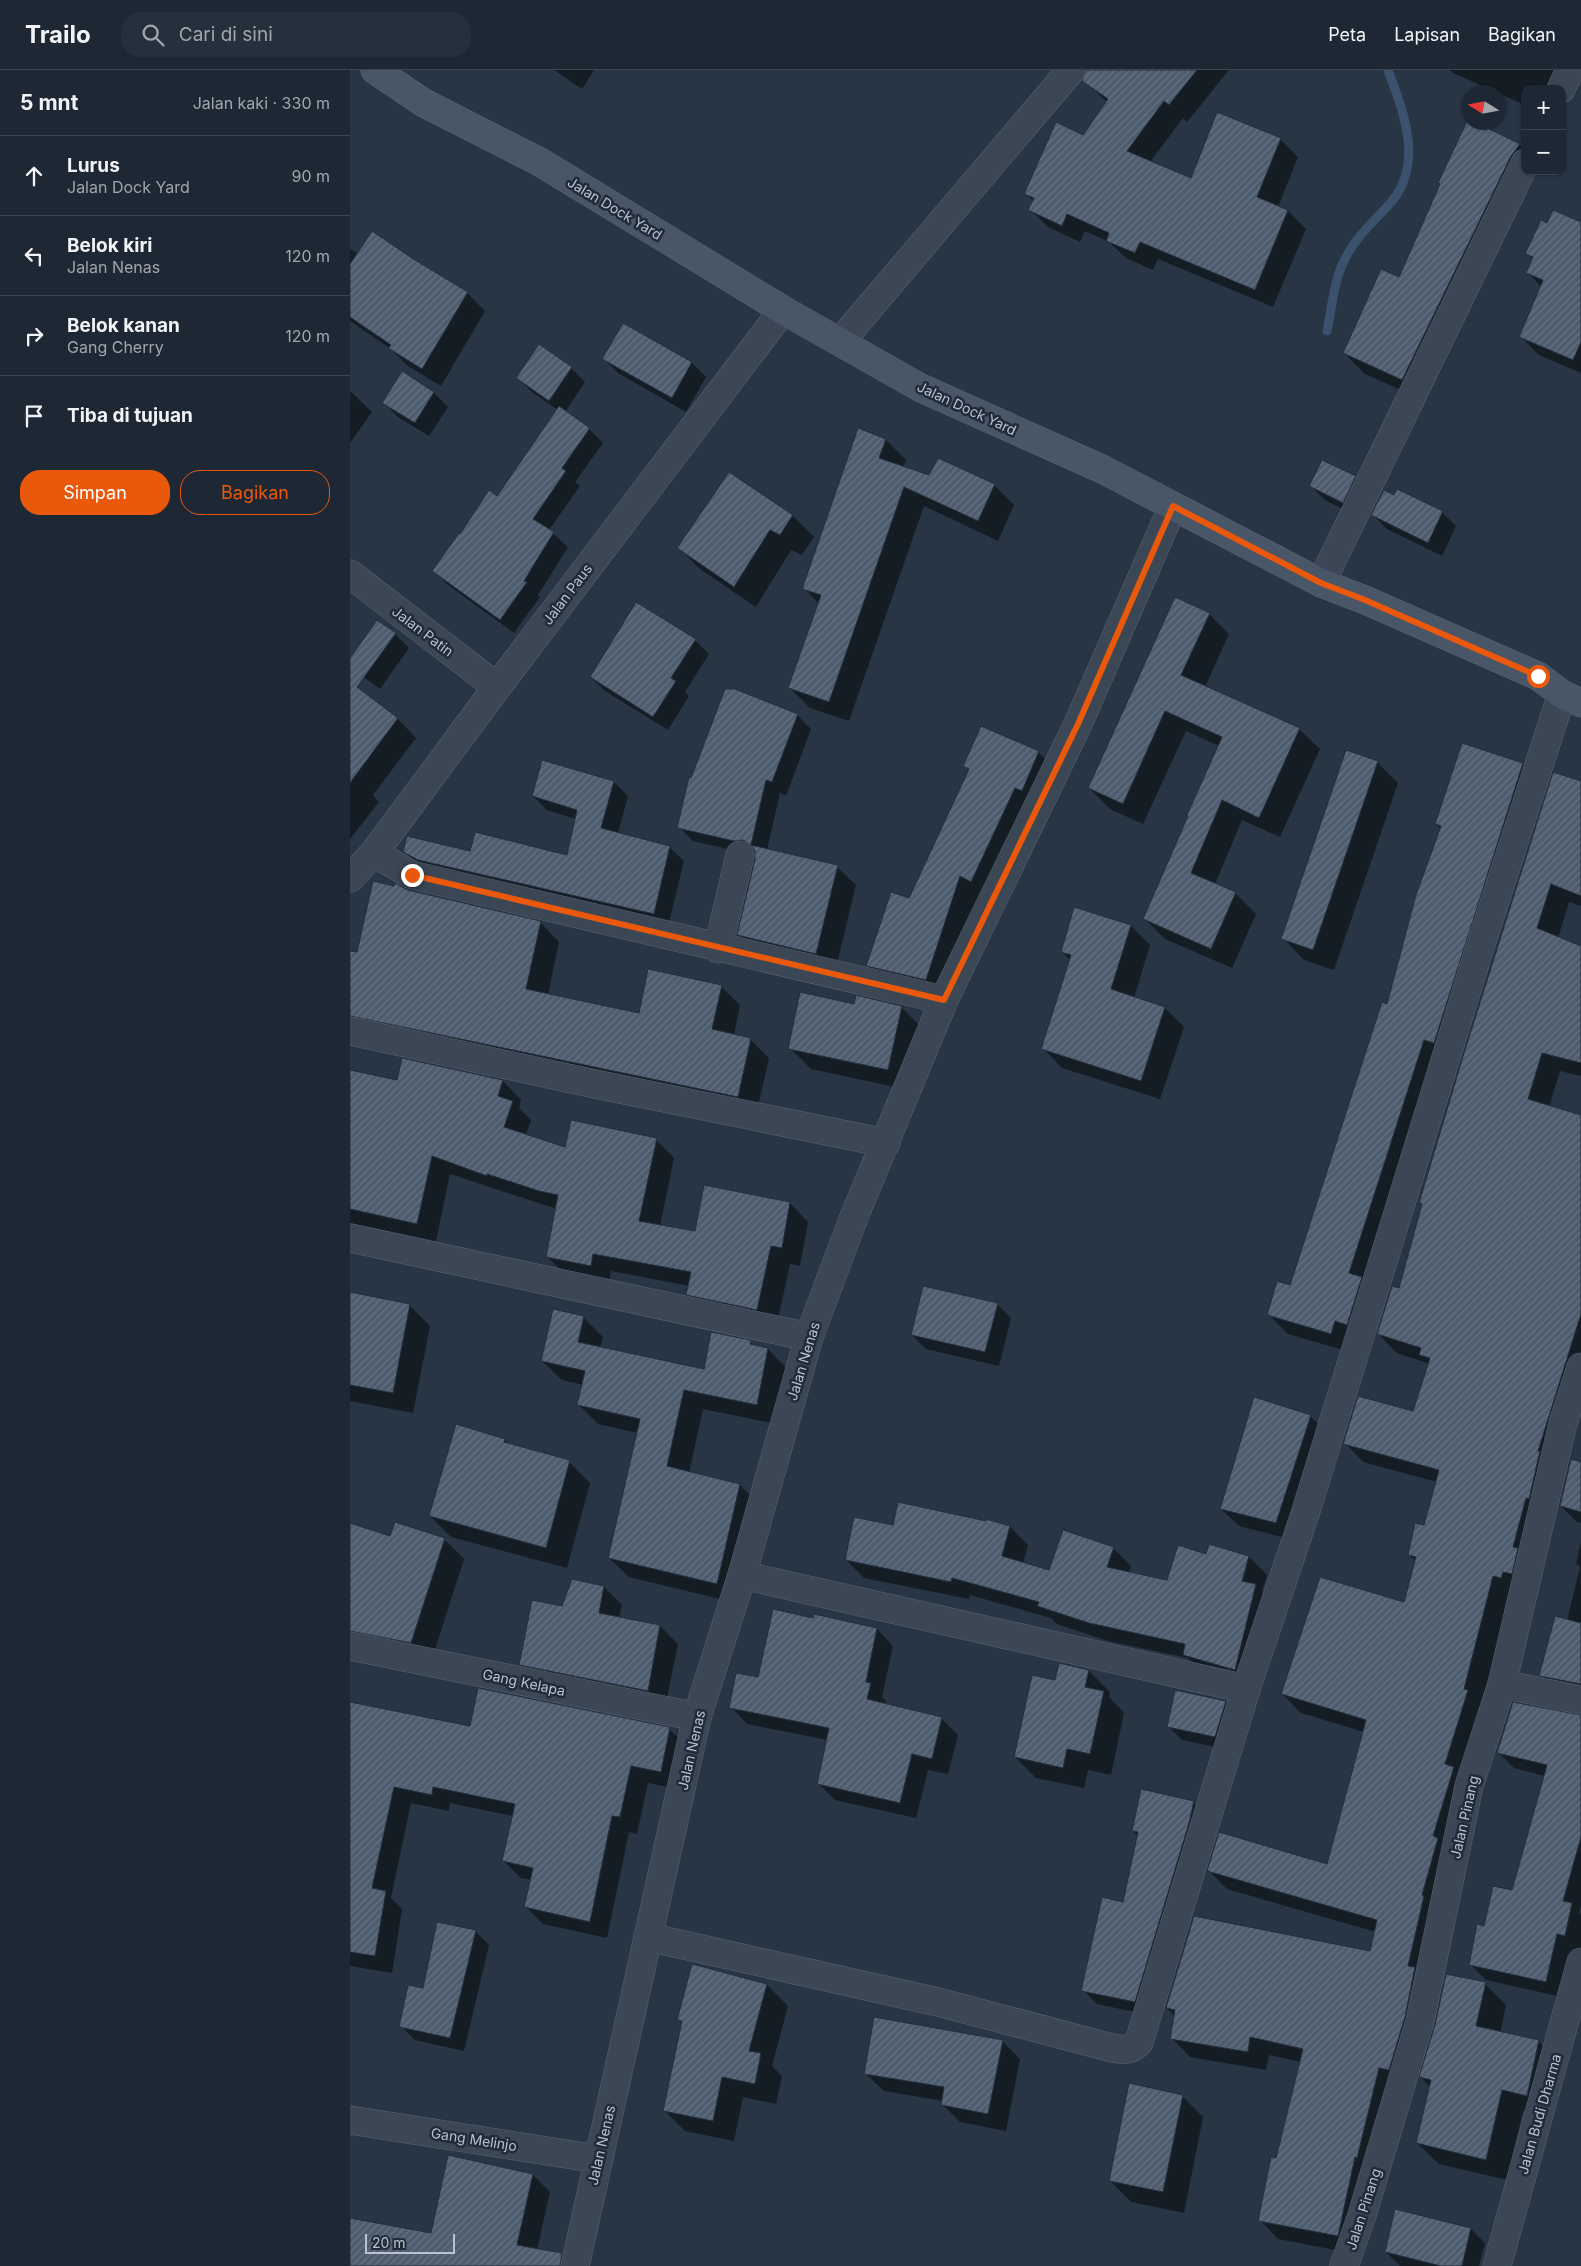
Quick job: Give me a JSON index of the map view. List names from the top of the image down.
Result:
{
  "streets": {
    "street": [
      "Jalan Dock Yard",
      "Jalan Paus",
      "Jalan Patin",
      "Jalan Nenas",
      "Gang Kelapa",
      "Jalan Pinang",
      "Jalan Budi Dharma",
      "Gang Melinjo"
    ]
  },
  "crossings": [
    ["Jalan Dock Yard", "Jalan Paus"],
    ["Jalan Dock Yard", "Jalan Nenas"],
    ["Jalan Paus", "Jalan Patin"],
    ["Jalan Nenas", "Gang Kelapa"],
    ["Jalan Nenas", "Gang Melinjo"]
  ],
  "scale_bar": "20 m",
  "north": "left",
  "page": {
    "header": "Trailo",
    "search": "Cari di sini",
    "nav": ["Peta", "Lapisan", "Bagikan"],
    "heading": ["5 mnt", "Jalan kaki · 330 m"],
    "map_buttons": ["+", "−"],
    "list": [
      ["Lurus", "Jalan Dock Yard", "90 m"],
      ["Belok kiri", "Jalan Nenas", "120 m"],
      ["Belok kanan", "Gang Cherry", "120 m"],
      "Tiba di tujuan"
    ],
    "buttons": ["Simpan", "Bagikan"],
    "scale": "20 m"
  }
}
